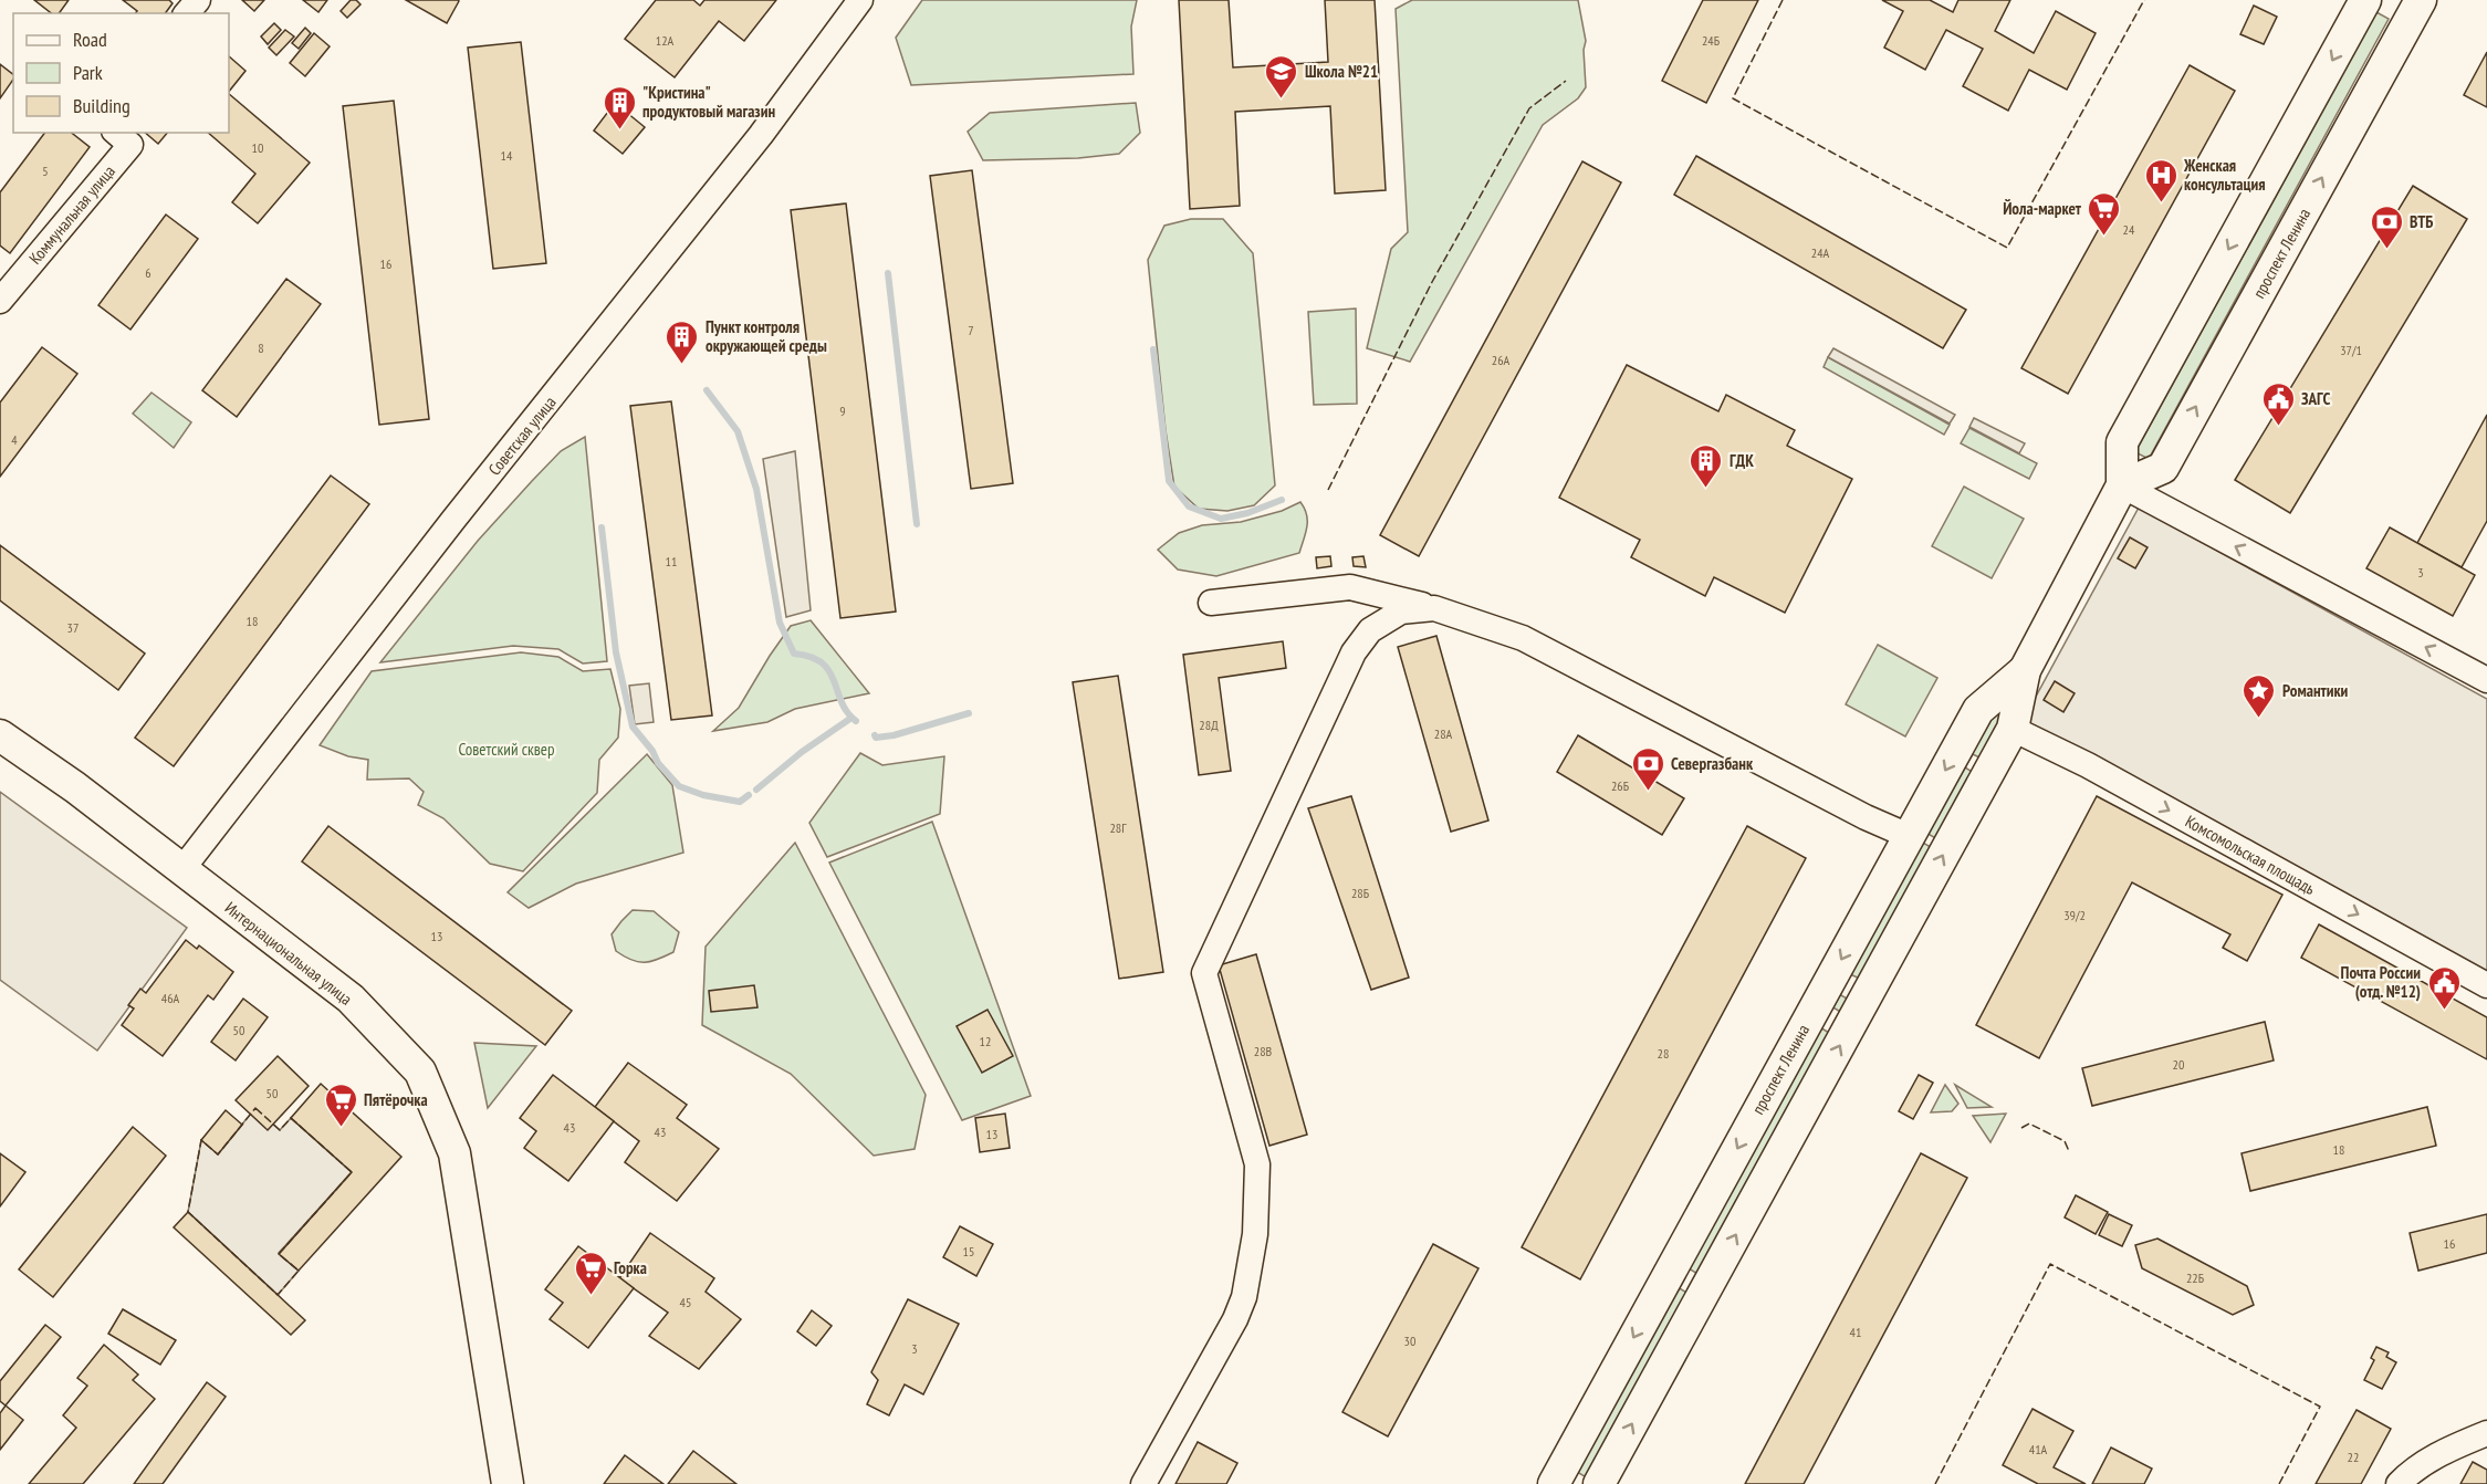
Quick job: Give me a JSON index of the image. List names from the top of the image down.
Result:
{
  "streets": {
    "main road": ["проспект Ленина", "Интернациональная улица"],
    "street": ["Коммунальная улица", "Советская улица", "Комсомольская площадь"]
  },
  "crossings": [
    ["проспект Ленина", "Комсомольская площадь"],
    ["Советская улица", "Интернациональная улица"]
  ],
  "one_way": ["Комсомольская площадь"],
  "parks": ["Советский сквер"],
  "places": {
    "school or university": ["Школа №21"],
    "building": ["\"Кристина\" продуктовый магазин", "Пункт контроля окружающей среды", "ГДК"],
    "hospital": ["Женская консультация"],
    "supermarket": ["Йола-маркет", "Пятёрочка", "Горка"],
    "bank": ["ВТБ", "Севергазбанк"],
    "public building": ["ЗАГС", "Почта России (отд. №12)"],
    "place": ["Романтики"]
  },
  "house_numbers": [
    "12А",
    "24Б",
    "10",
    "14",
    "5",
    "24",
    "24А",
    "16",
    "6",
    "7",
    "8",
    "37/1",
    "26А",
    "9",
    "4",
    "11",
    "3",
    "18",
    "37",
    "28Д",
    "28А",
    "26Б",
    "28Г",
    "28Б",
    "39/2",
    "13",
    "46А",
    "50",
    "12",
    "28В",
    "28",
    "20",
    "50",
    "43",
    "43",
    "13",
    "18",
    "16",
    "15",
    "22Б",
    "45",
    "41",
    "30",
    "3",
    "41А",
    "22"
  ],
  "legend": ["Road", "Park", "Building"]
}
